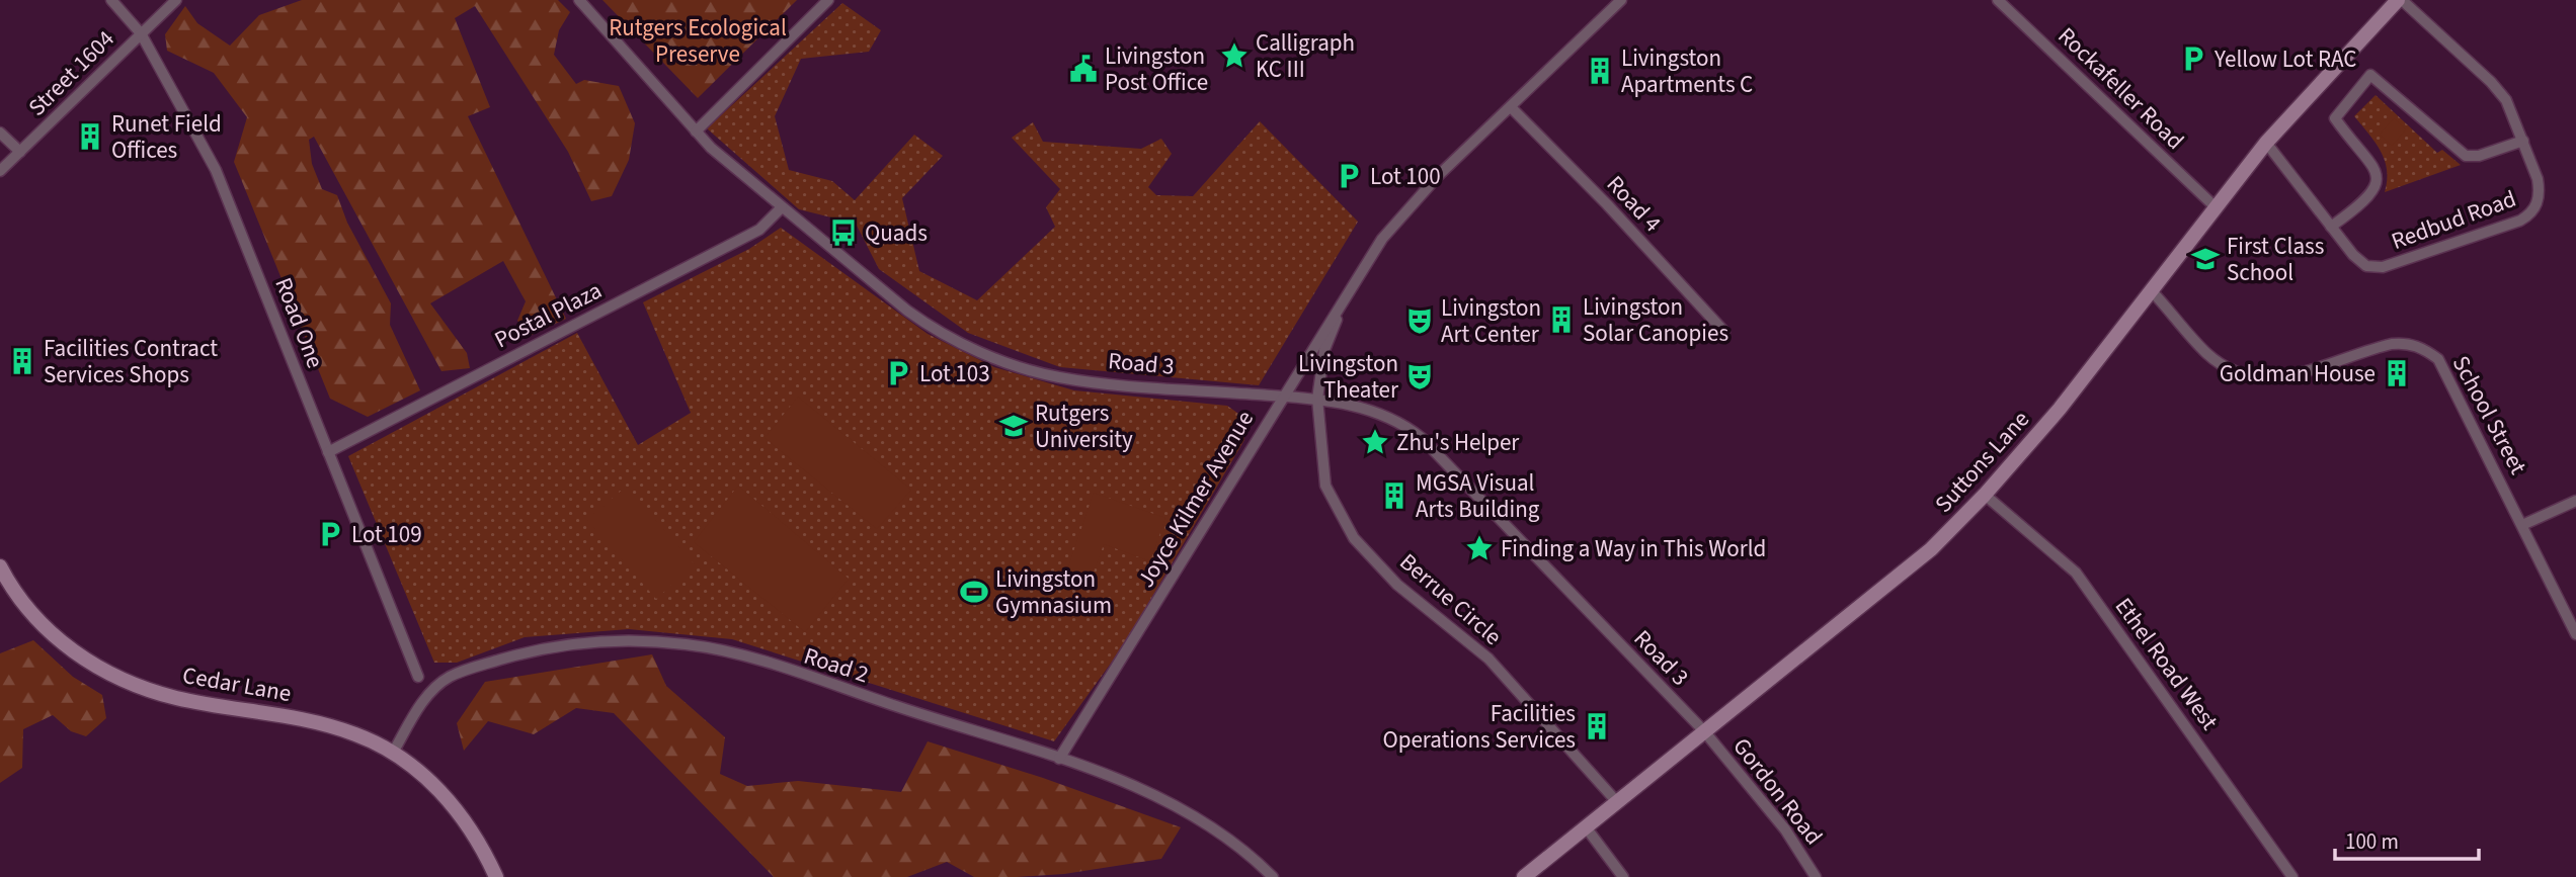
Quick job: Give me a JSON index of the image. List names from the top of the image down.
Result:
{
  "streets": {
    "street": [
      "Street 1604",
      "Rockafeller Road",
      "Road 4",
      "Redbud Road",
      "Postal Plaza",
      "Road One",
      "Road 3",
      "School Street",
      "Suttons Lane",
      "Joyce Kilmer Avenue",
      "Berrue Circle",
      "Ethel Road West",
      "Road 2",
      "Cedar Lane",
      "Gordon Road"
    ]
  },
  "crossings": [
    ["Street 1604", "Road One"],
    ["Rockafeller Road", "Suttons Lane"],
    ["Road 4", "Joyce Kilmer Avenue"],
    ["Redbud Road", "Suttons Lane"],
    ["Postal Plaza", "Road One"],
    ["Postal Plaza", "Road 3"],
    ["Road 3", "Suttons Lane"],
    ["Road 3", "Joyce Kilmer Avenue"],
    ["Road 3", "Berrue Circle"],
    ["Road 3", "Gordon Road"],
    ["School Street", "Suttons Lane"],
    ["Suttons Lane", "Berrue Circle"],
    ["Suttons Lane", "Ethel Road West"],
    ["Suttons Lane", "Gordon Road"],
    ["Joyce Kilmer Avenue", "Berrue Circle"],
    ["Joyce Kilmer Avenue", "Road 2"],
    ["Road 2", "Cedar Lane"]
  ],
  "parks": ["Rutgers Ecological Preserve"],
  "places": {
    "place": ["Calligraph KC III", "Zhu's Helper", "Finding a Way in This World"],
    "parking": [
      "Yellow Lot RAC",
      "Lot 100",
      "Lot 103",
      "Lot 109"
    ],
    "public building": ["Livingston Post Office"],
    "building": [
      "Livingston Apartments C",
      "Runet Field Offices",
      "Livingston Solar Canopies",
      "Facilities Contract Services Shops",
      "Goldman House",
      "MGSA Visual Arts Building",
      "Facilities Operations Services"
    ],
    "bus stop": ["Quads"],
    "school or university": ["First Class School", "Rutgers University"],
    "theatre": ["Livingston Art Center", "Livingston Theater"],
    "sports": ["Livingston Gymnasium"]
  },
  "scale_bar": "100 m"
}
